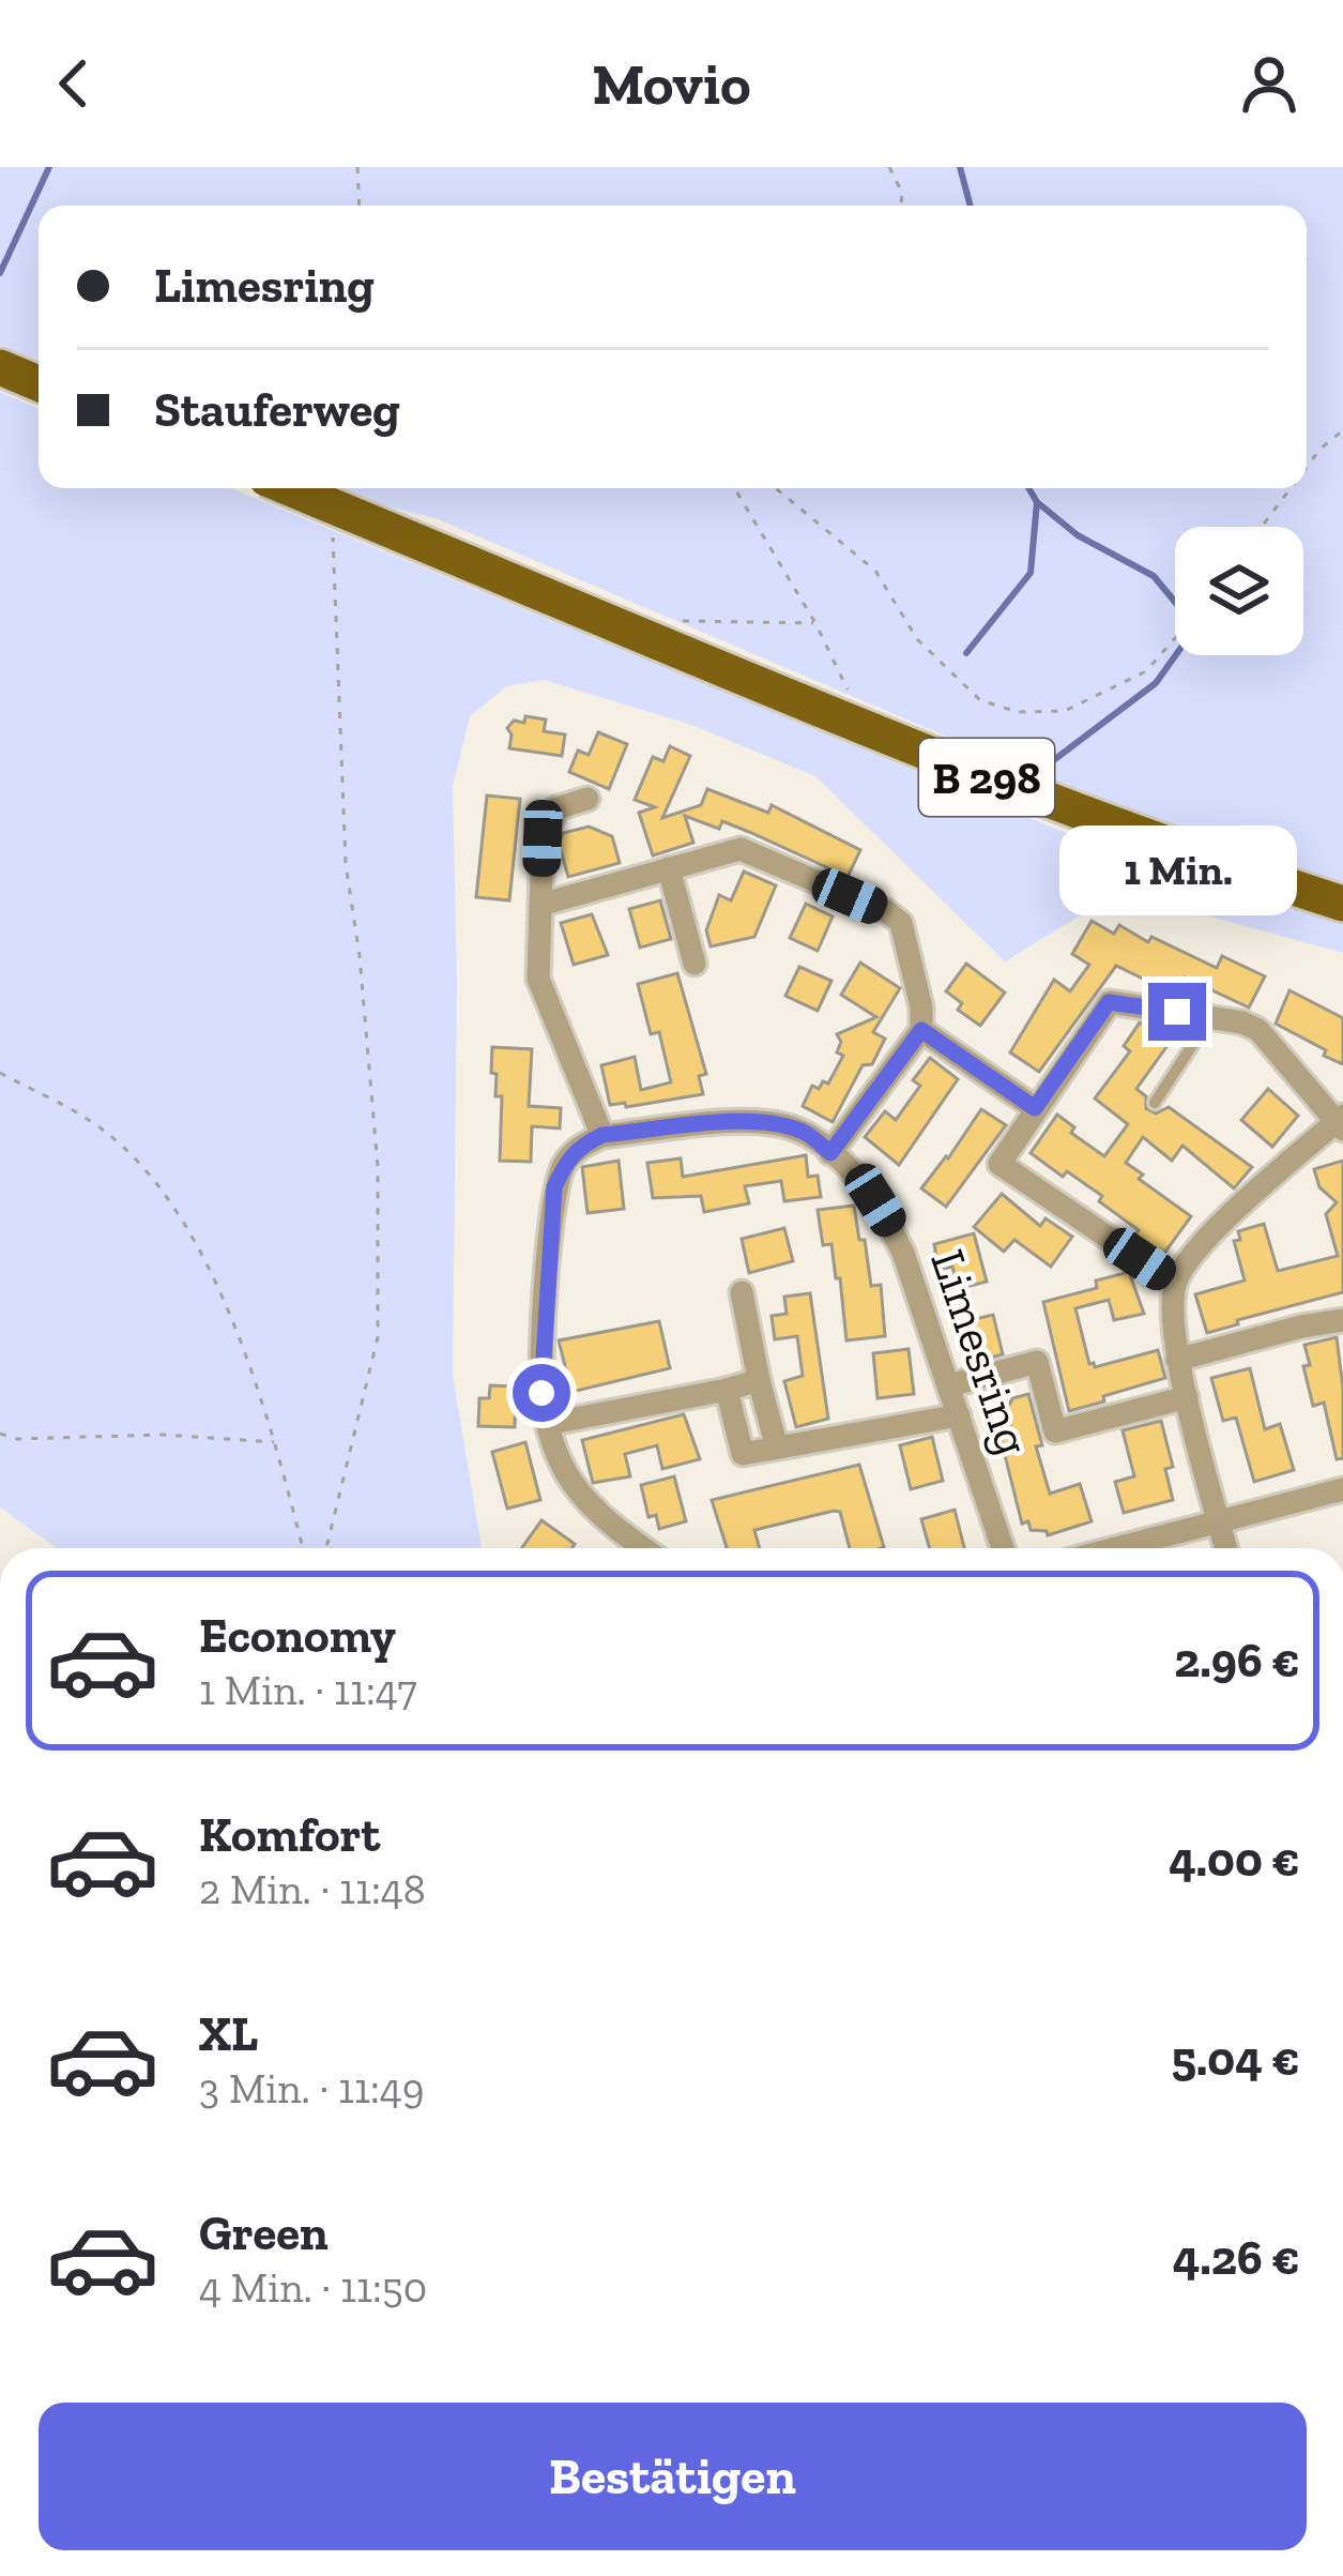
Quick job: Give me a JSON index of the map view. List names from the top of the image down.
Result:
{
  "streets": {
    "main road": ["B 298"],
    "street": ["Limesring"]
  },
  "page": {
    "header": "Movio",
    "banner": ["Limesring", "Stauferweg"],
    "bubble": "1 Min.",
    "list": [
      {
        "name": "Economy",
        "note": "1 Min. · 11:47",
        "value": "2.96 €"
      },
      {
        "name": "Komfort",
        "note": "2 Min. · 11:48",
        "value": "4.00 €"
      },
      {
        "name": "XL",
        "note": "3 Min. · 11:49",
        "value": "5.04 €"
      },
      {
        "name": "Green",
        "note": "4 Min. · 11:50",
        "value": "4.26 €"
      }
    ],
    "buttons": "Bestätigen"
  }
}
